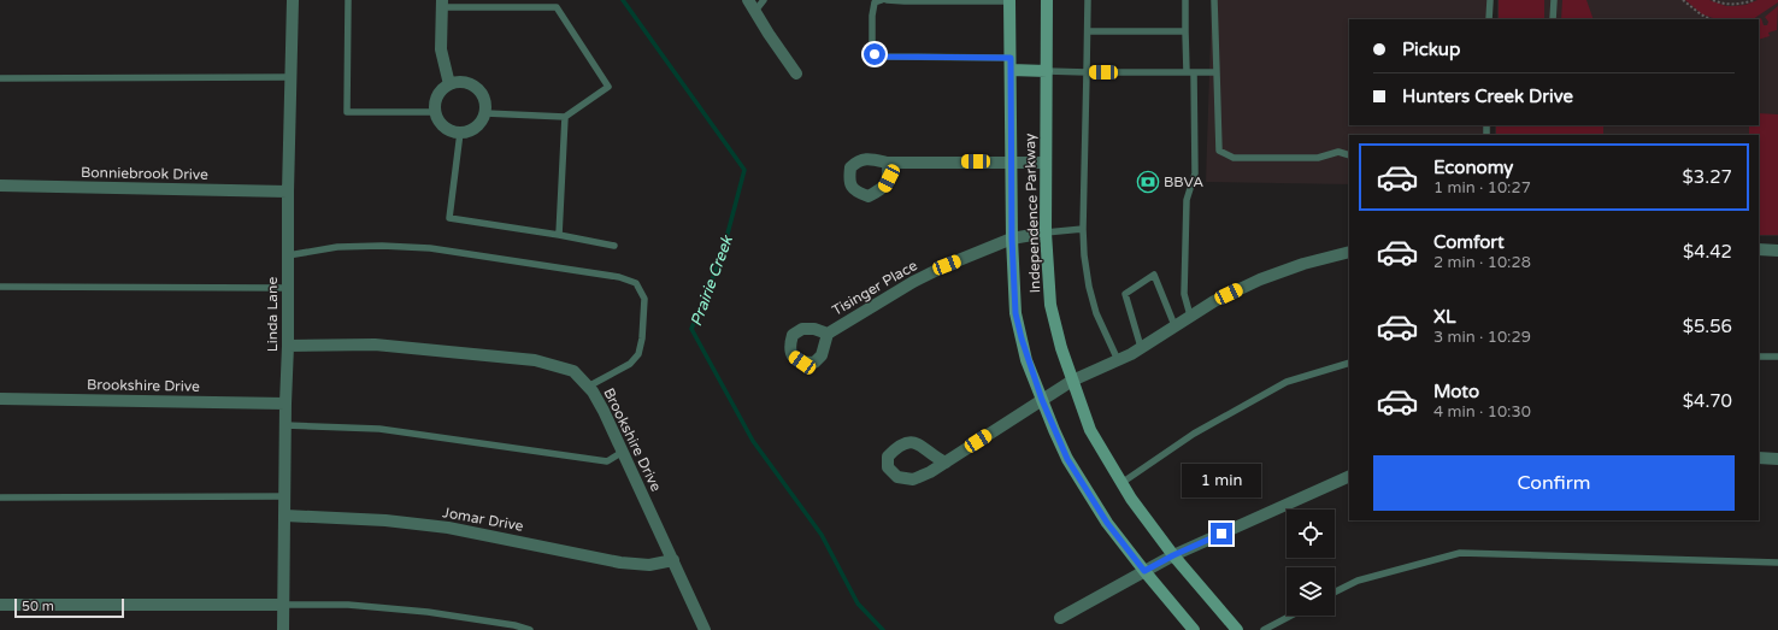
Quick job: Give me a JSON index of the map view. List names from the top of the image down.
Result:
{
  "streets": {
    "main road": ["Independence Parkway"],
    "street": [
      "Bonniebrook Drive",
      "Tisinger Place",
      "Linda Lane",
      "Brookshire Drive",
      "Jomar Drive"
    ]
  },
  "crossings": [
    ["Bonniebrook Drive", "Linda Lane"],
    ["Independence Parkway", "Tisinger Place"],
    ["Linda Lane", "Brookshire Drive"],
    ["Linda Lane", "Jomar Drive"],
    ["Brookshire Drive", "Jomar Drive"]
  ],
  "water": ["Prairie Creek"],
  "places": {
    "bank": ["BBVA"]
  },
  "scale_bar": "50 m",
  "page": {
    "banner": ["Pickup", "Hunters Creek Drive"],
    "list": [
      {
        "name": "Economy",
        "note": "1 min · 10:27",
        "value": "$3.27"
      },
      {
        "name": "Comfort",
        "note": "2 min · 10:28",
        "value": "$4.42"
      },
      {
        "name": "XL",
        "note": "3 min · 10:29",
        "value": "$5.56"
      },
      {
        "name": "Moto",
        "note": "4 min · 10:30",
        "value": "$4.70"
      }
    ],
    "buttons": "Confirm",
    "bubble": "1 min",
    "scale": "50 m"
  }
}
